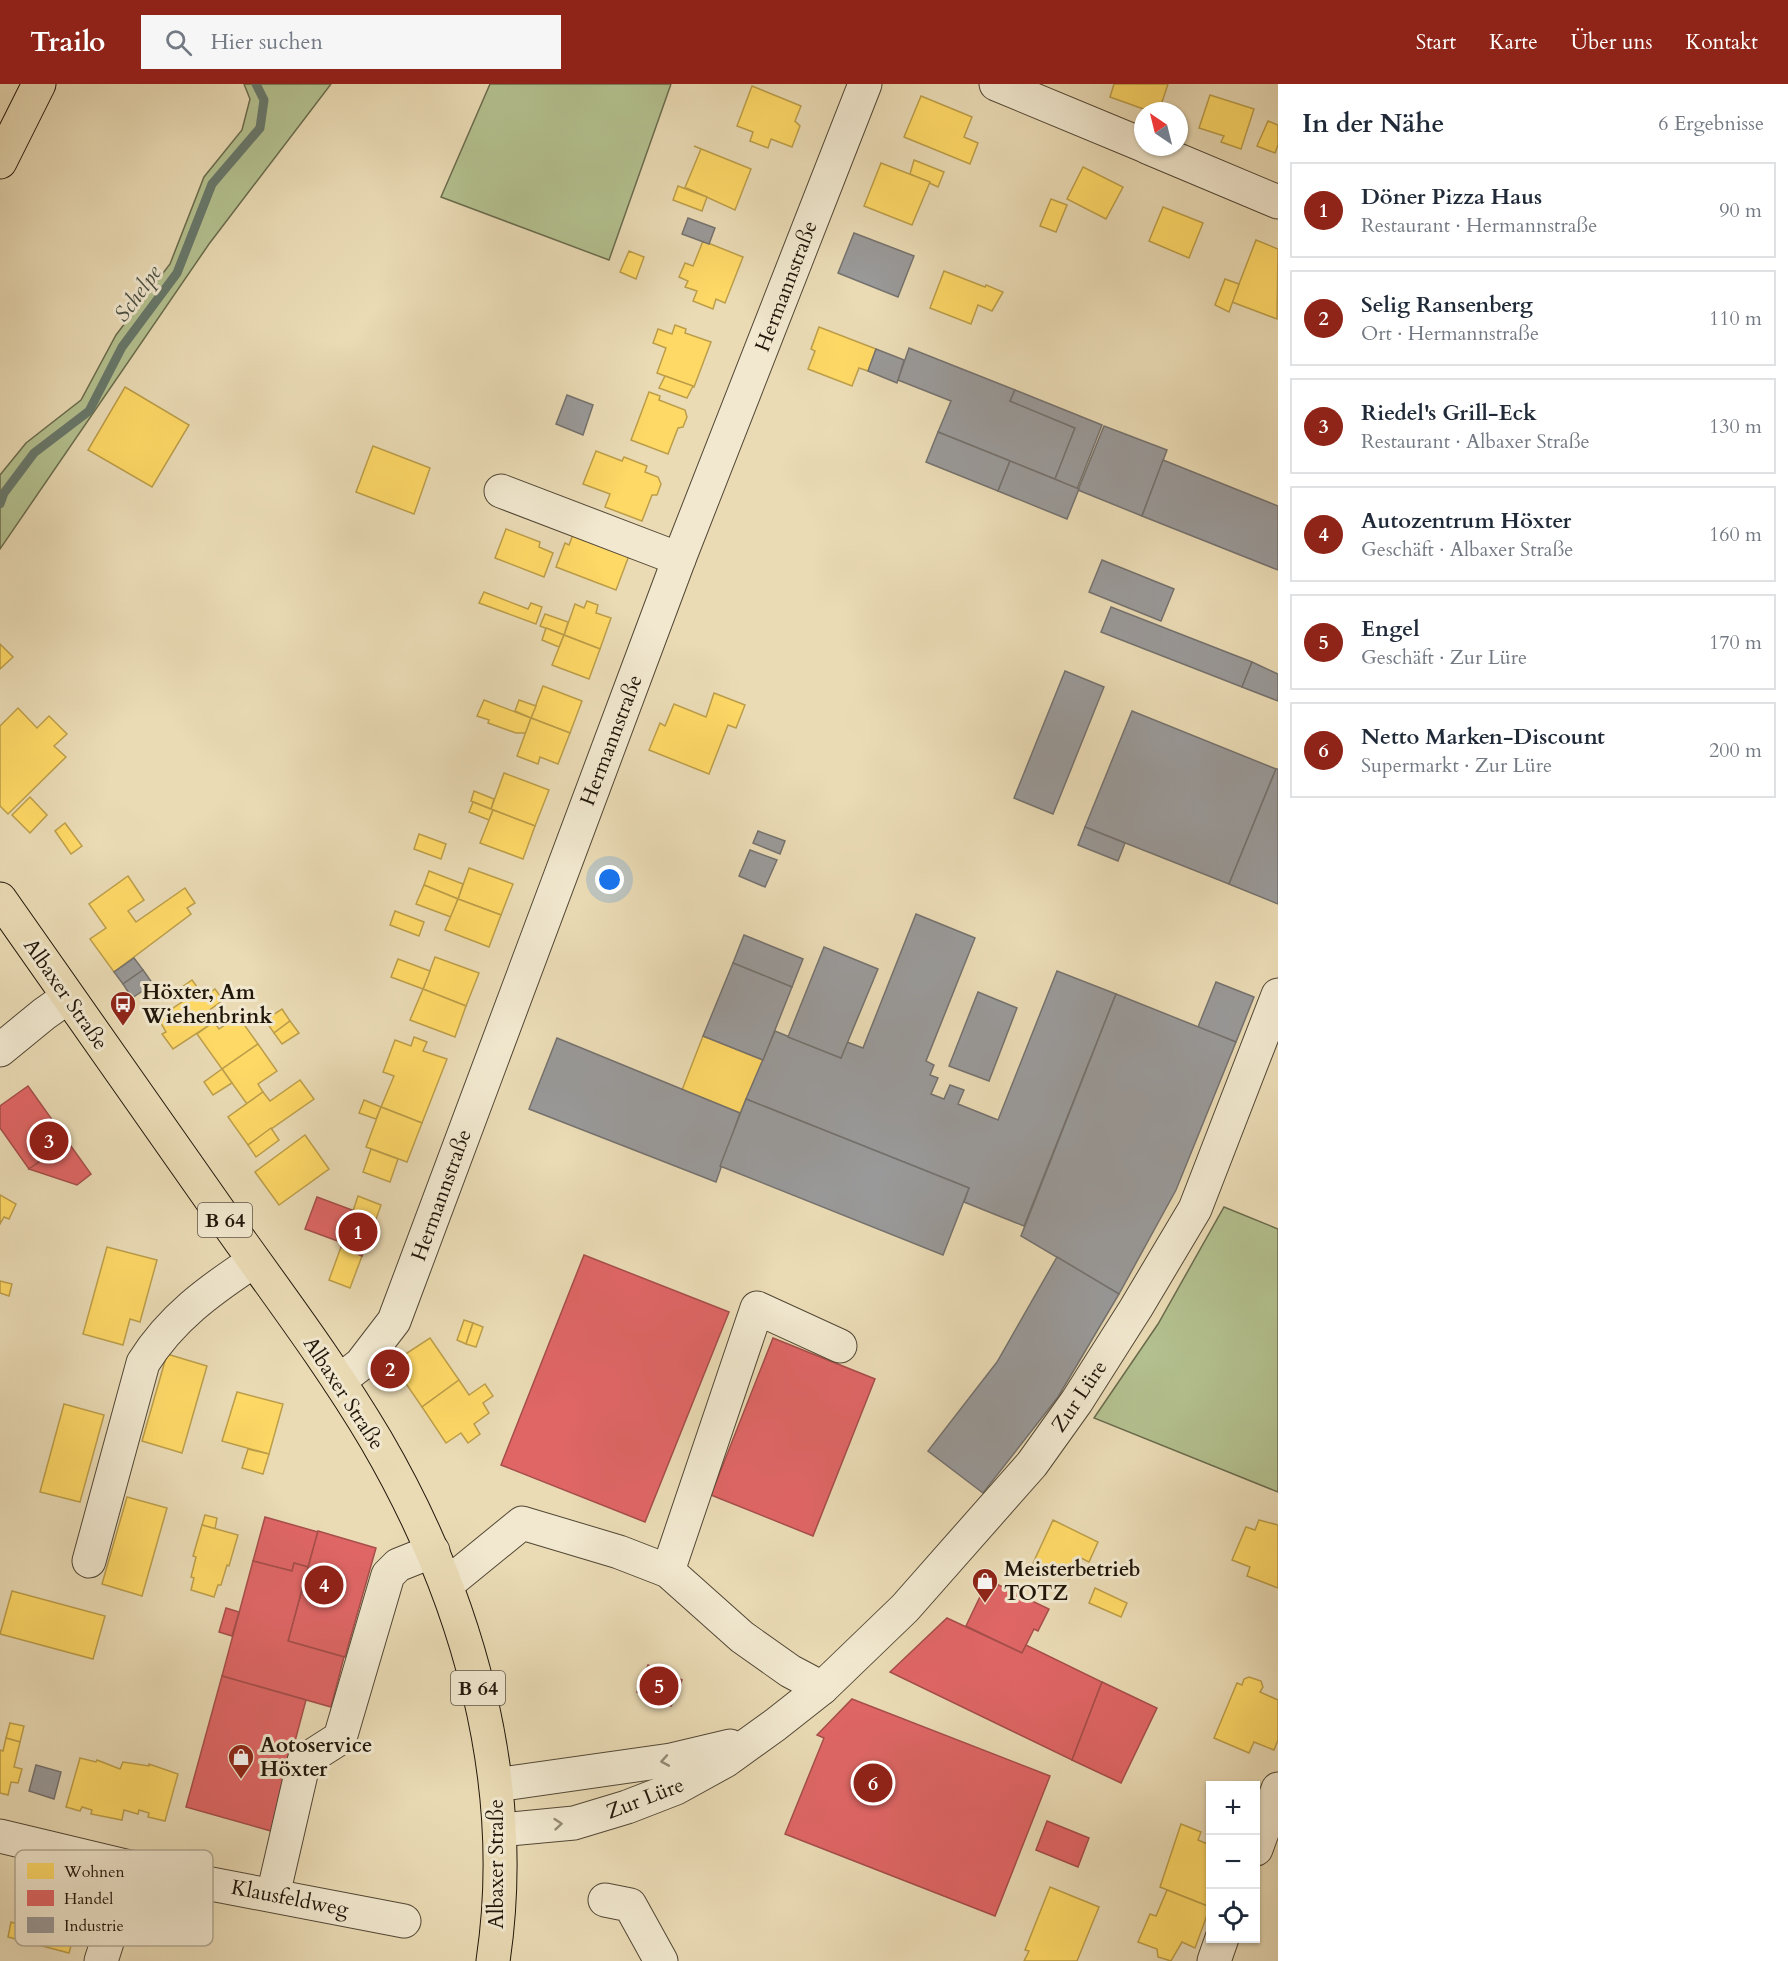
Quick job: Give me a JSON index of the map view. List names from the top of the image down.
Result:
{
  "streets": {
    "main road": ["Albaxer Straße", "B 64"],
    "street": ["Hermannstraße", "Zur Lüre", "Klausfeldweg"]
  },
  "crossings": [
    ["Hermannstraße", "Albaxer Straße"],
    ["Albaxer Straße", "Zur Lüre"]
  ],
  "water": ["Schelpe"],
  "places": {
    "bus stop": ["Höxter, Am Wiehenbrink"],
    "shop": ["Meisterbetrieb TOTZ", "Aotoservice Höxter"]
  },
  "legend": ["Wohnen", "Handel", "Industrie"],
  "north": "top left",
  "page": {
    "header": "Trailo",
    "search": "Hier suchen",
    "nav": [
      "Start",
      "Karte",
      "Über uns",
      "Kontakt"
    ],
    "heading": ["In der Nähe", "6 Ergebnisse"],
    "list": [
      {
        "mark": "1",
        "name": "Döner Pizza Haus",
        "note": "Restaurant · Hermannstraße",
        "value": "90 m"
      },
      {
        "mark": "2",
        "name": "Selig Ransenberg",
        "note": "Ort · Hermannstraße",
        "value": "110 m"
      },
      {
        "mark": "3",
        "name": "Riedel's Grill-Eck",
        "note": "Restaurant · Albaxer Straße",
        "value": "130 m"
      },
      {
        "mark": "4",
        "name": "Autozentrum Höxter",
        "note": "Geschäft · Albaxer Straße",
        "value": "160 m"
      },
      {
        "mark": "5",
        "name": "Engel",
        "note": "Geschäft · Zur Lüre",
        "value": "170 m"
      },
      {
        "mark": "6",
        "name": "Netto Marken-Discount",
        "note": "Supermarkt · Zur Lüre",
        "value": "200 m"
      }
    ],
    "pins": [
      "3",
      "1",
      "2",
      "4",
      "5",
      "6"
    ],
    "map_buttons": ["+", "−"]
  }
}
